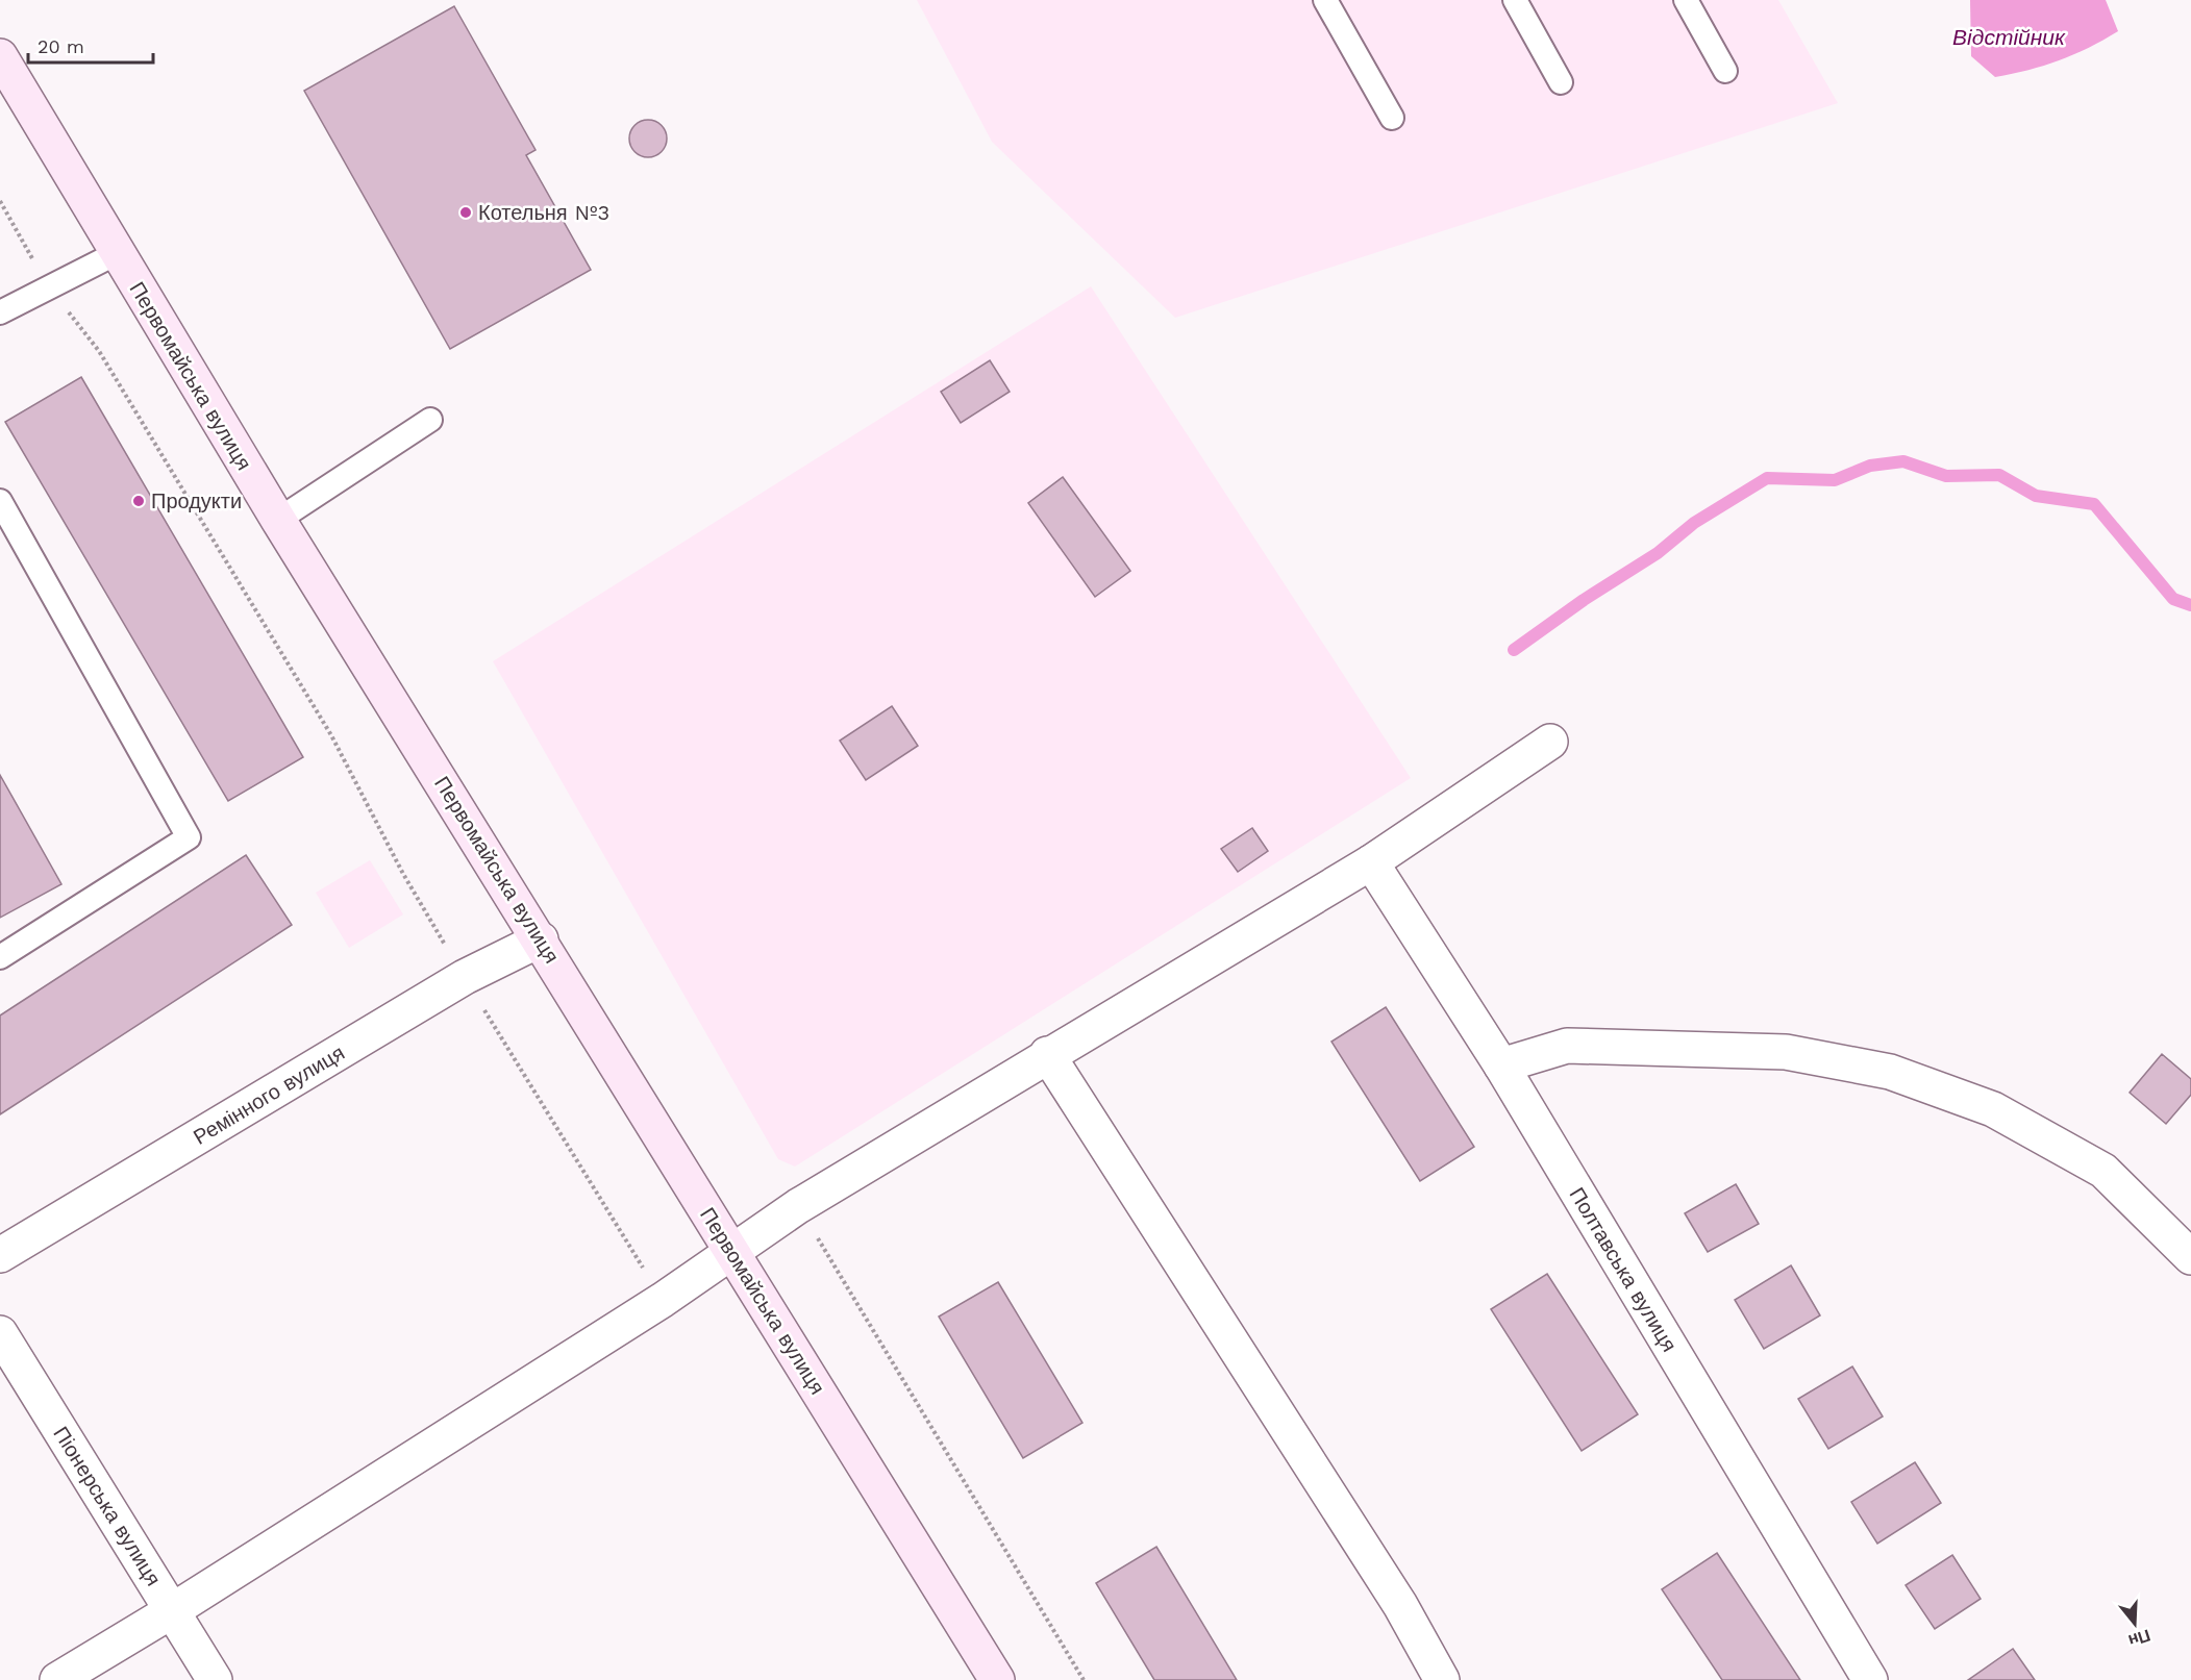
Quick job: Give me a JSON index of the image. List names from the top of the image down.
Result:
{
  "streets": {
    "main road": ["Первомайська вулиця"],
    "street": ["Ремінного вулиця", "Полтавська вулиця", "Піонерська вулиця"]
  },
  "crossings": [
    ["Первомайська вулиця", "Ремінного вулиця"]
  ],
  "water": ["Відстійник"],
  "places": ["Котельня №3", "Продукти"],
  "scale_bar": "20 m",
  "north": "bottom"
}
